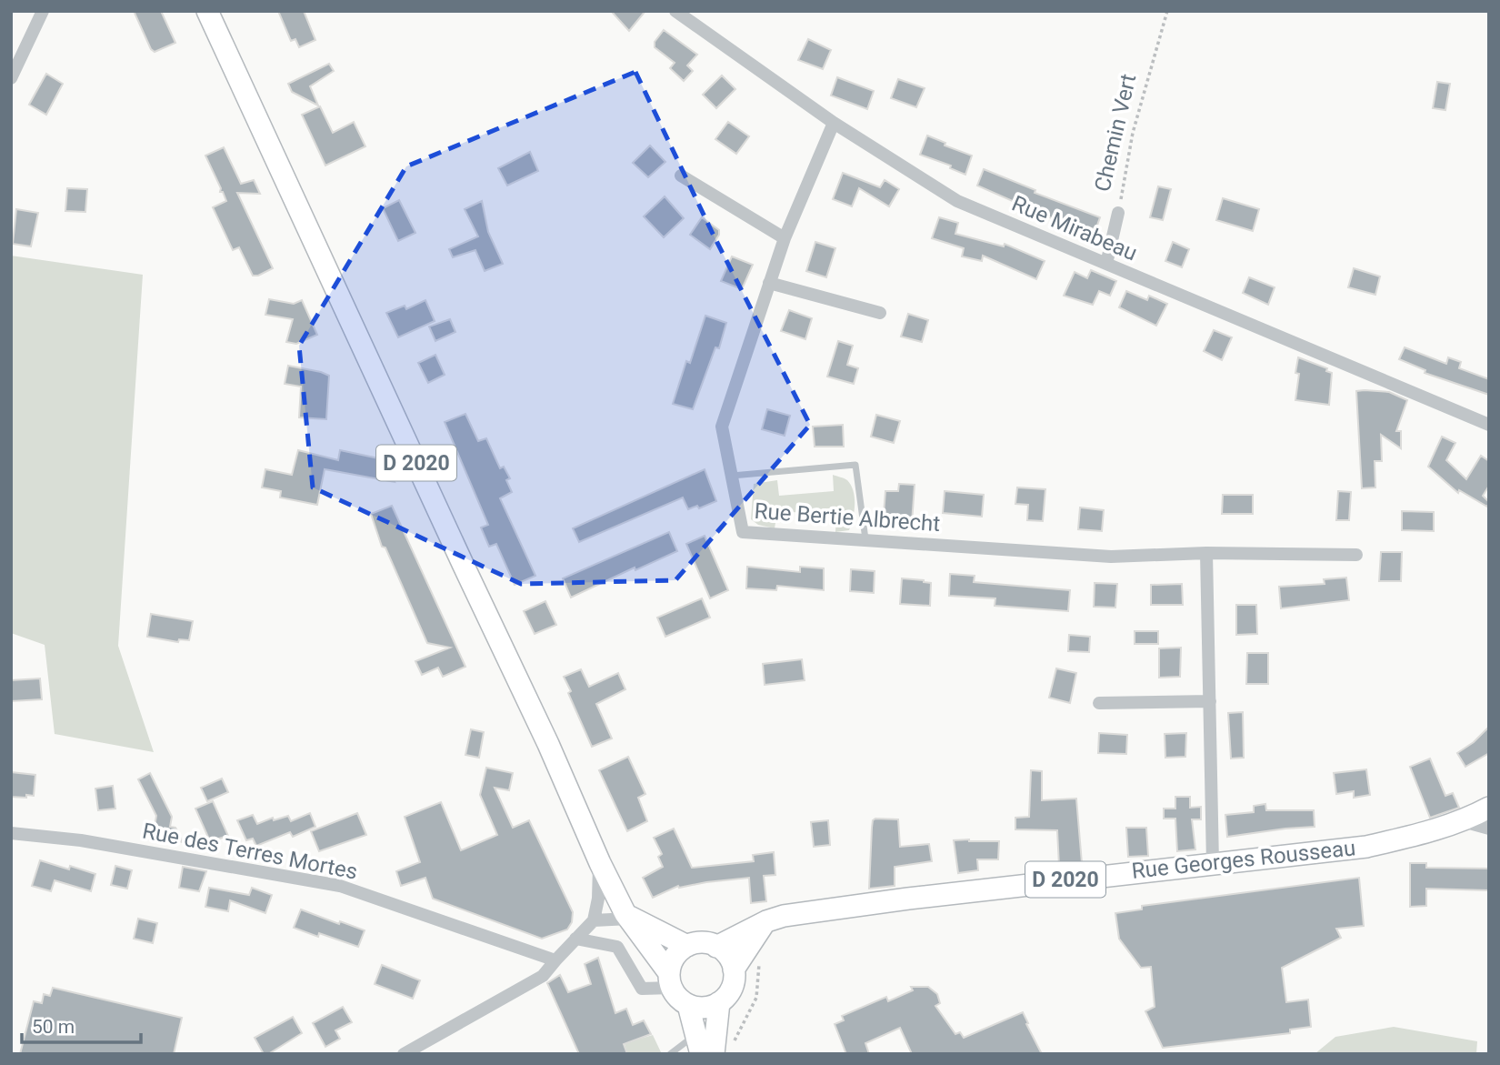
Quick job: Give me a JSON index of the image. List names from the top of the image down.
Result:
{
  "streets": {
    "main road": ["D 2020", "Rue Georges Rousseau"],
    "street": [
      "Chemin Vert",
      "Rue Mirabeau",
      "Rue Bertie Albrecht",
      "Rue des Terres Mortes"
    ]
  },
  "crossings": [
    ["Chemin Vert", "Rue Mirabeau"],
    ["Rue Mirabeau", "Rue Bertie Albrecht"],
    ["D 2020", "Rue Georges Rousseau"]
  ],
  "scale_bar": "50 m"
}
